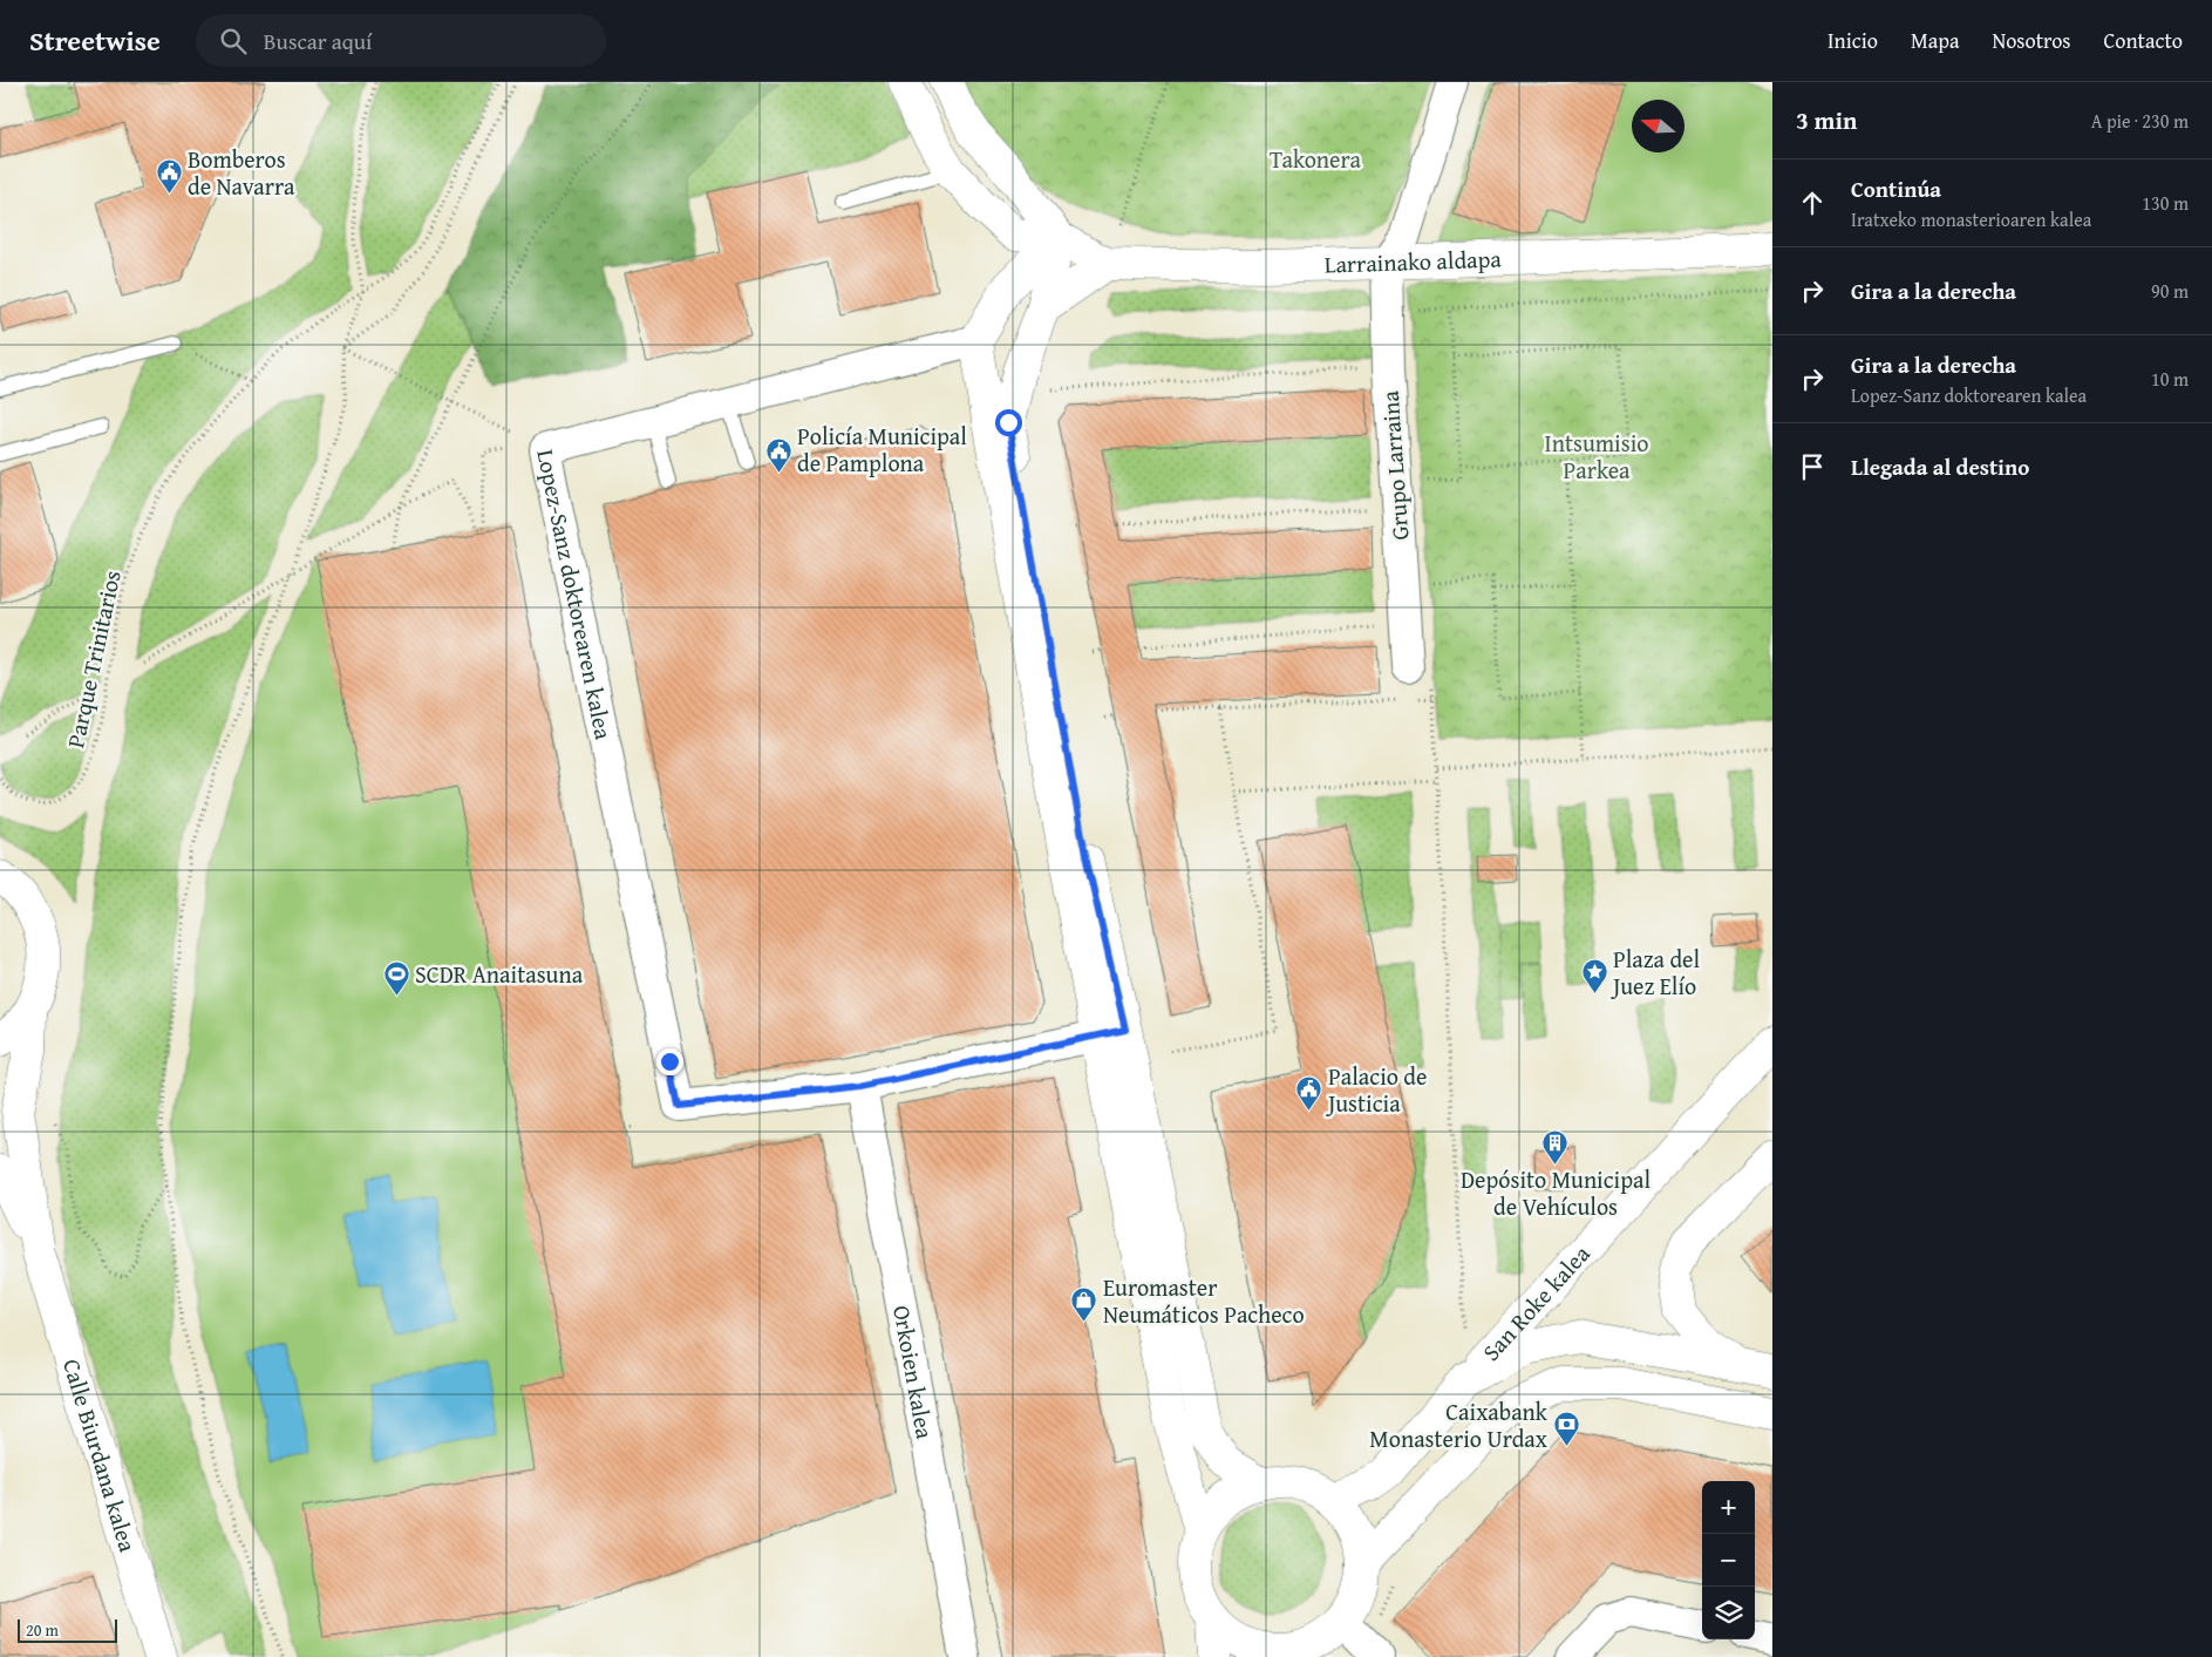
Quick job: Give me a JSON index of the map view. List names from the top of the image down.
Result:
{
  "streets": {
    "street": [
      "Larrainako aldapa",
      "Grupo Larraina",
      "Lopez-Sanz doktorearen kalea",
      "San Roke kalea",
      "Orkoien kalea",
      "Calle Biurdana kalea"
    ],
    "path": ["Parque Trinitarios"]
  },
  "crossings": [
    ["Larrainako aldapa", "Grupo Larraina"],
    ["Lopez-Sanz doktorearen kalea", "Orkoien kalea"]
  ],
  "parks": ["Takonera", "Intsumisio Parkea"],
  "places": {
    "public building": ["Bomberos de Navarra", "Policía Municipal de Pamplona", "Palacio de Justicia"],
    "place": ["Plaza del Juez Elío"],
    "sports": ["SCDR Anaitasuna"],
    "building": ["Depósito Municipal de Vehículos"],
    "shop": ["Euromaster Neumáticos Pacheco"],
    "bank": ["Caixabank Monasterio Urdax"]
  },
  "scale_bar": "20 m",
  "north": "left",
  "page": {
    "header": "Streetwise",
    "search": "Buscar aquí",
    "nav": [
      "Inicio",
      "Mapa",
      "Nosotros",
      "Contacto"
    ],
    "heading": ["3 min", "A pie · 230 m"],
    "list": [
      ["Continúa", "Iratxeko monasterioaren kalea", "130 m"],
      ["Gira a la derecha", "90 m"],
      ["Gira a la derecha", "Lopez-Sanz doktorearen kalea", "10 m"],
      "Llegada al destino"
    ],
    "map_buttons": ["+", "−"],
    "scale": "20 m"
  }
}
